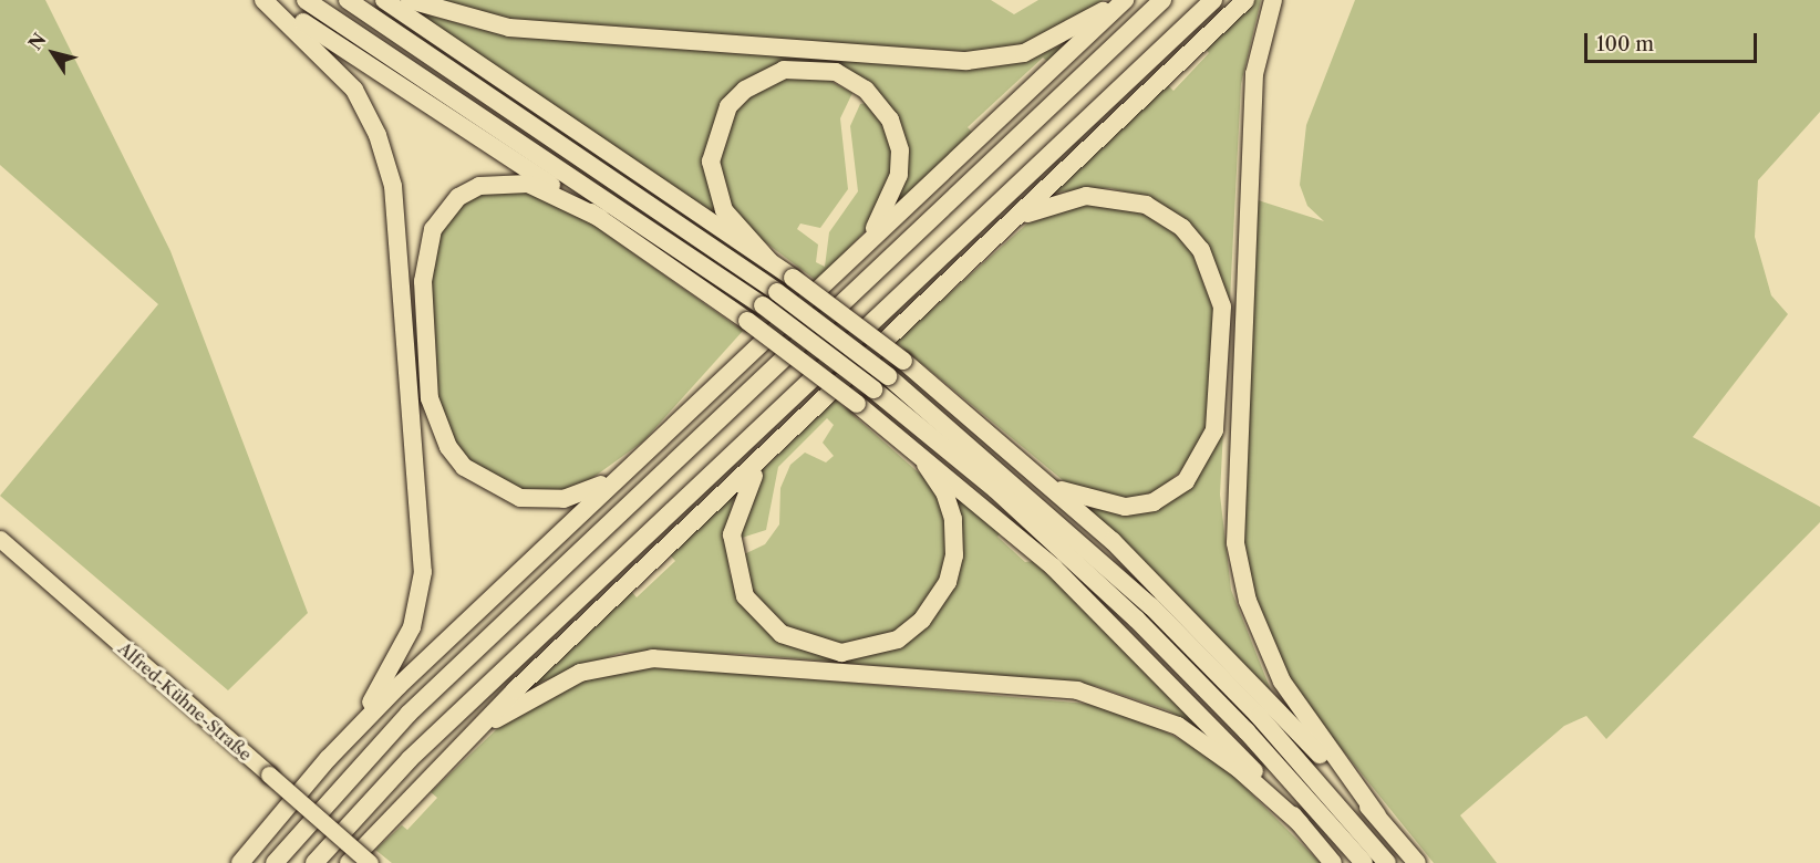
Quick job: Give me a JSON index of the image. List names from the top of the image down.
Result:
{
  "streets": {
    "main road": ["Alfred-Kühne-Straße"]
  },
  "scale_bar": "100 m",
  "north": "top left"
}
